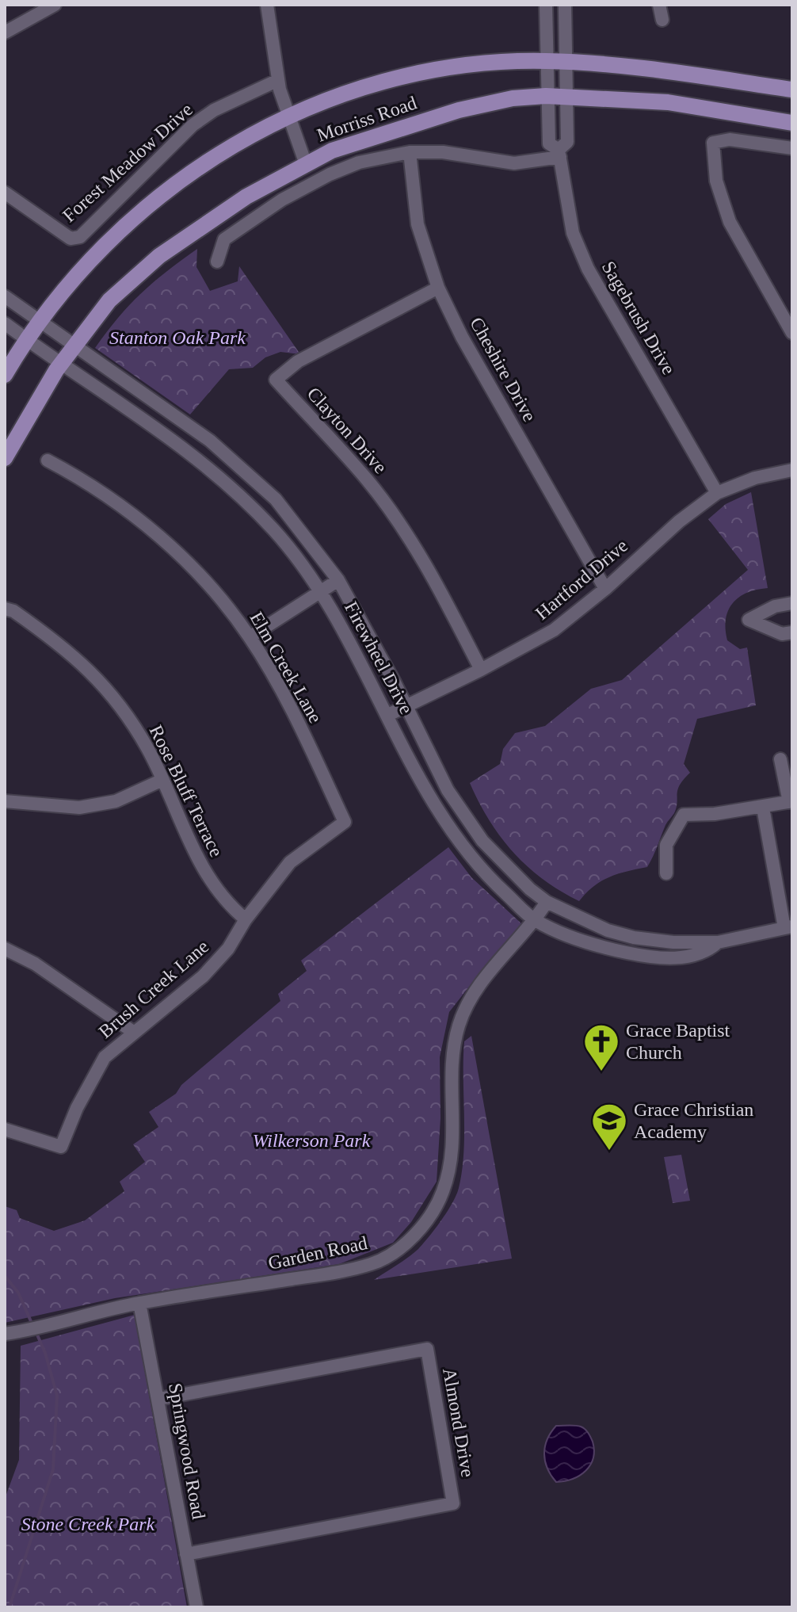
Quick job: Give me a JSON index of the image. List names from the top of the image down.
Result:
{
  "streets": {
    "main road": ["Morriss Road"],
    "street": [
      "Forest Meadow Drive",
      "Sagebrush Drive",
      "Cheshire Drive",
      "Clayton Drive",
      "Hartford Drive",
      "Firewheel Drive",
      "Elm Creek Lane",
      "Rose Bluff Terrace",
      "Brush Creek Lane",
      "Garden Road",
      "Almond Drive",
      "Springwood Road"
    ]
  },
  "crossings": [
    ["Morriss Road", "Sagebrush Drive"],
    ["Morriss Road", "Firewheel Drive"],
    ["Sagebrush Drive", "Hartford Drive"],
    ["Cheshire Drive", "Clayton Drive"],
    ["Cheshire Drive", "Hartford Drive"],
    ["Clayton Drive", "Hartford Drive"],
    ["Hartford Drive", "Firewheel Drive"],
    ["Firewheel Drive", "Garden Road"],
    ["Elm Creek Lane", "Brush Creek Lane"],
    ["Rose Bluff Terrace", "Brush Creek Lane"],
    ["Garden Road", "Springwood Road"],
    ["Almond Drive", "Springwood Road"]
  ],
  "parks": ["Stanton Oak Park", "Wilkerson Park", "Stone Creek Park"],
  "places": {
    "church": ["Grace Baptist Church"],
    "school or university": ["Grace Christian Academy"]
  }
}
